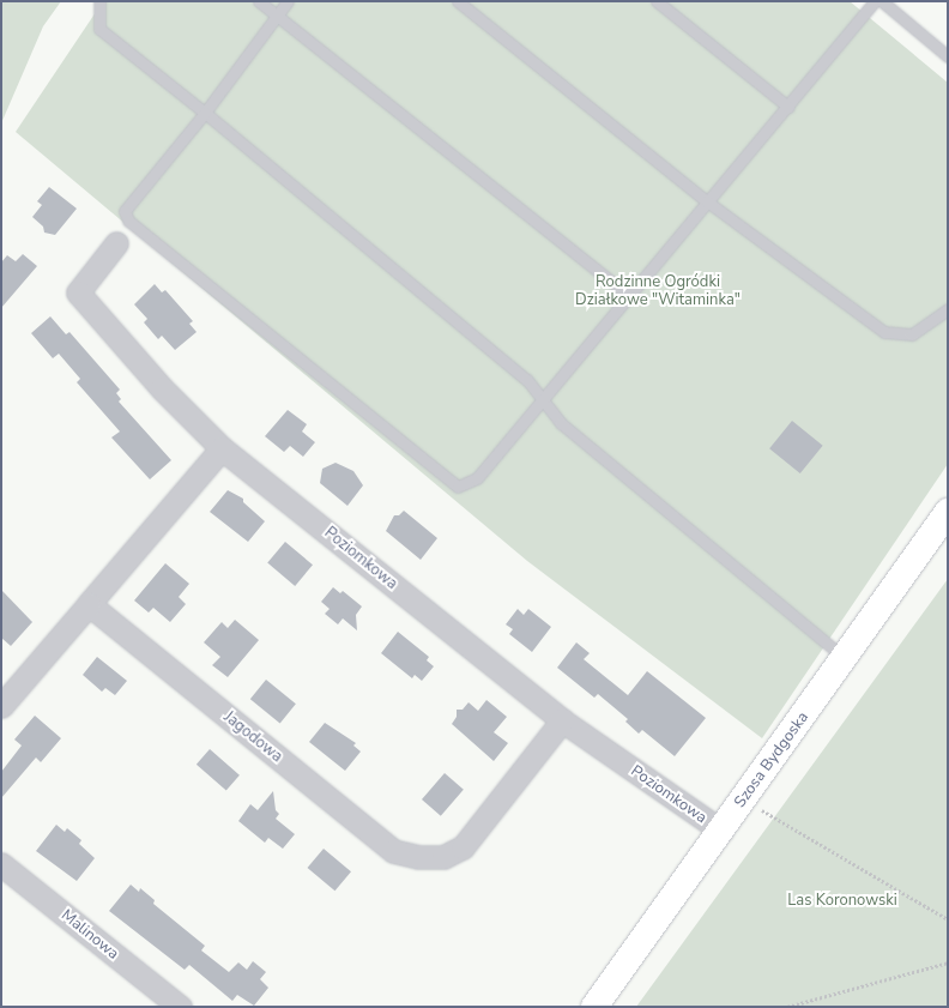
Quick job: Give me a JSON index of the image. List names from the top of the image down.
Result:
{
  "streets": {
    "main road": ["Szosa Bydgoska"],
    "street": ["Poziomkowa", "Jagodowa", "Malinowa"]
  },
  "crossings": [
    ["Poziomkowa", "Jagodowa"],
    ["Poziomkowa", "Szosa Bydgoska"]
  ],
  "parks": ["Rodzinne Ogródki Działkowe \"Witaminka\"", "Las Koronowski"]
}
